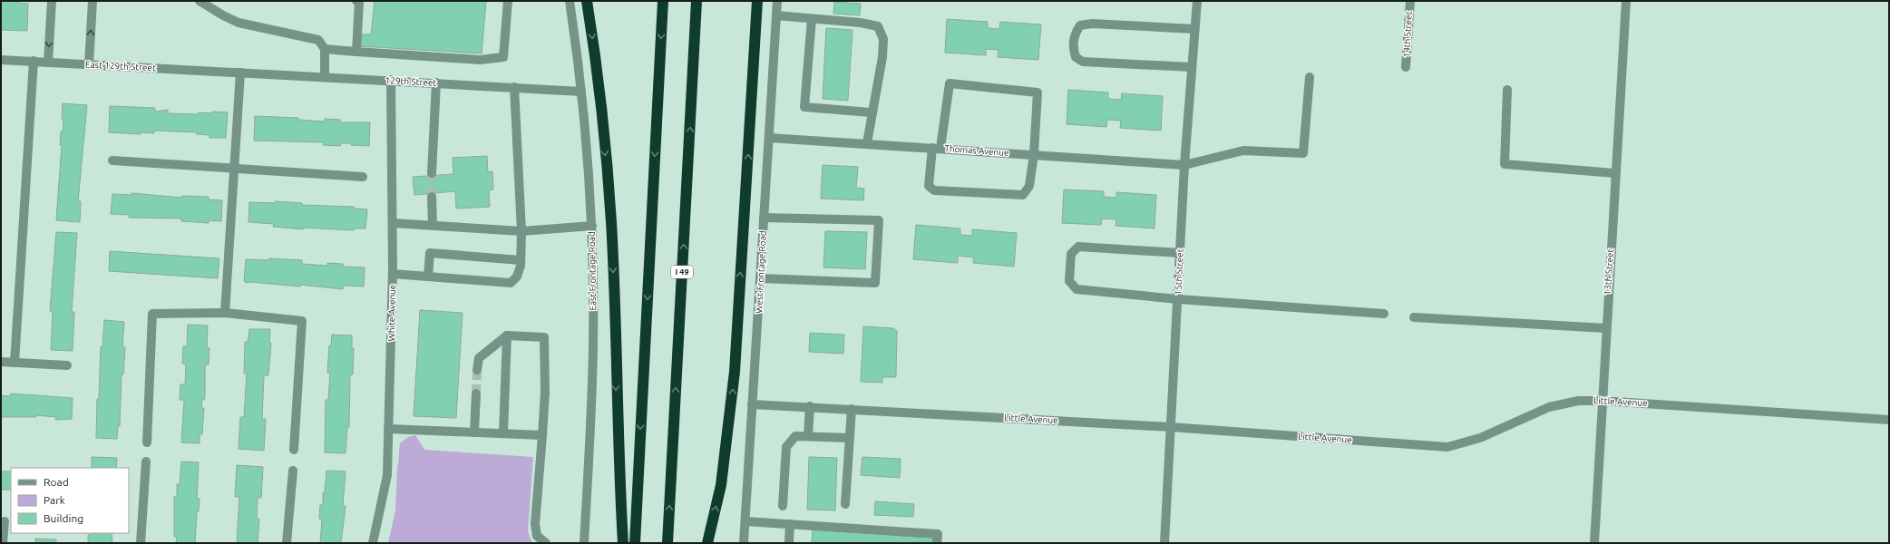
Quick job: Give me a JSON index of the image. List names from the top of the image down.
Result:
{
  "streets": {
    "highway": ["I 49"],
    "street": [
      "14th Street",
      "East 129th Street",
      "129th Street",
      "Thomas Avenue",
      "East Frontage Road",
      "West Frontage Road",
      "15th Street",
      "13th Street",
      "White Avenue",
      "Little Avenue"
    ]
  },
  "crossings": [
    ["East 129th Street", "129th Street"],
    ["129th Street", "East Frontage Road"],
    ["129th Street", "White Avenue"],
    ["Thomas Avenue", "West Frontage Road"],
    ["Thomas Avenue", "15th Street"],
    ["West Frontage Road", "Little Avenue"],
    ["15th Street", "Little Avenue"],
    ["13th Street", "Little Avenue"]
  ],
  "legend": ["Road", "Park", "Building"]
}
